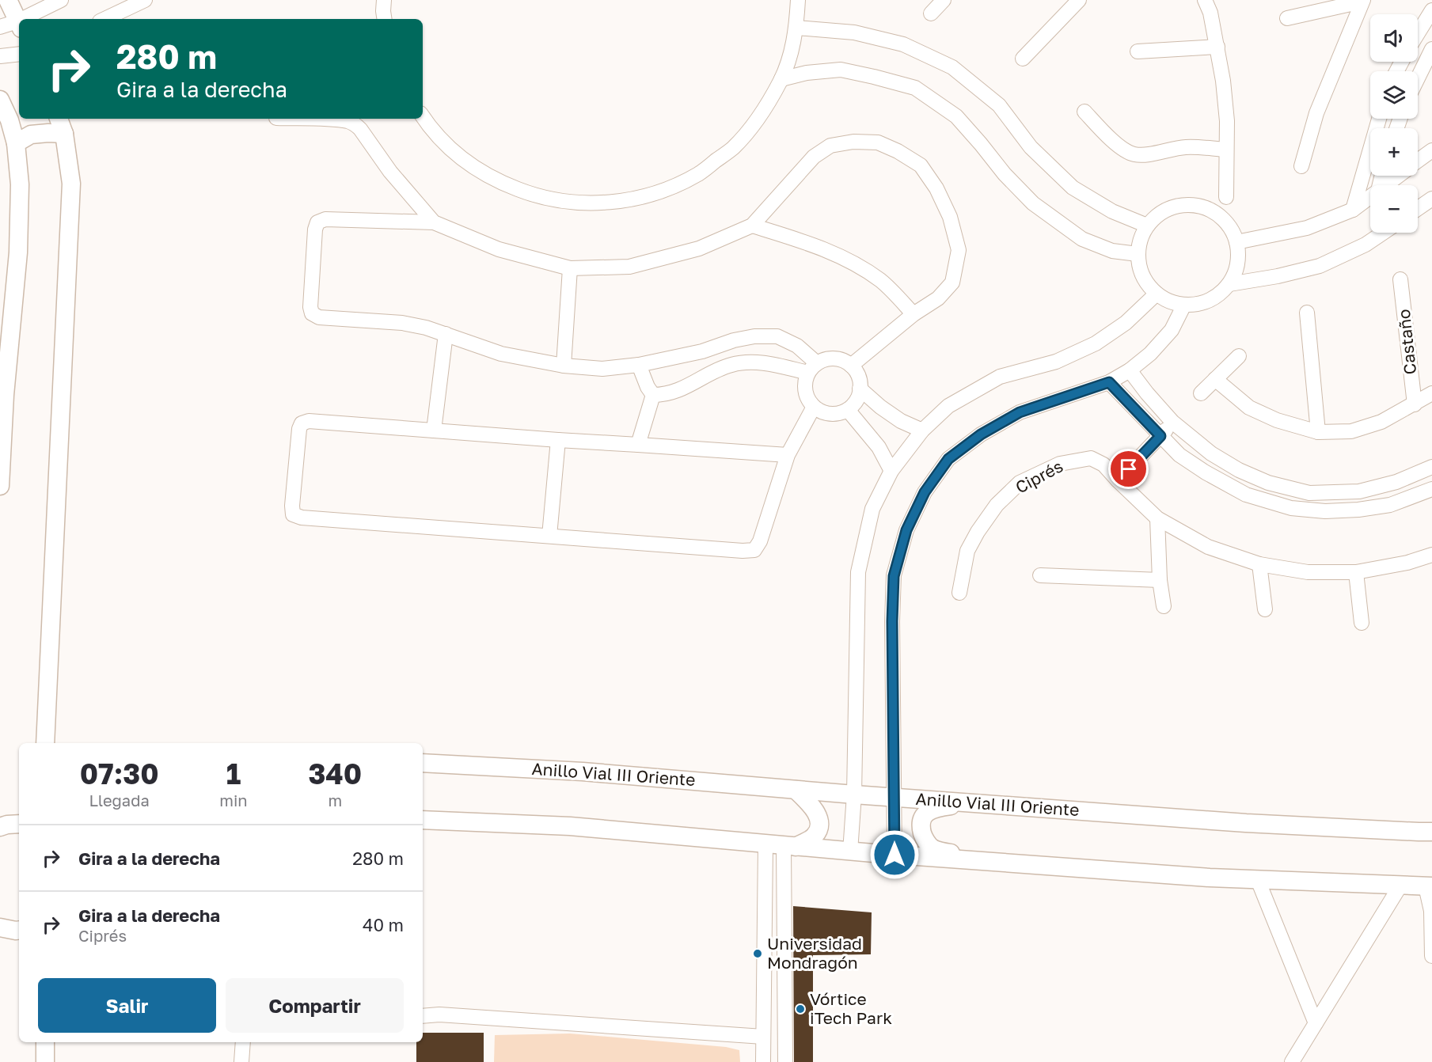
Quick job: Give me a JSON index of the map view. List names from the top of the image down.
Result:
{
  "streets": {
    "main road": ["Anillo Vial III Oriente"],
    "street": ["Castaño", "Ciprés"]
  },
  "places": ["Universidad Mondragón", "Vórtice iTech Park"],
  "page": {
    "map_buttons": ["+", "−"],
    "turn": ["280 m", "Gira a la derecha"],
    "eta": [
      "07:30",
      "Llegada",
      "1",
      "min",
      "340",
      "m"
    ],
    "list": [
      {
        "name": "Gira a la derecha",
        "value": "280 m"
      },
      {
        "name": "Gira a la derecha",
        "note": "Ciprés",
        "value": "40 m"
      }
    ],
    "buttons": ["Salir", "Compartir"]
  }
}
